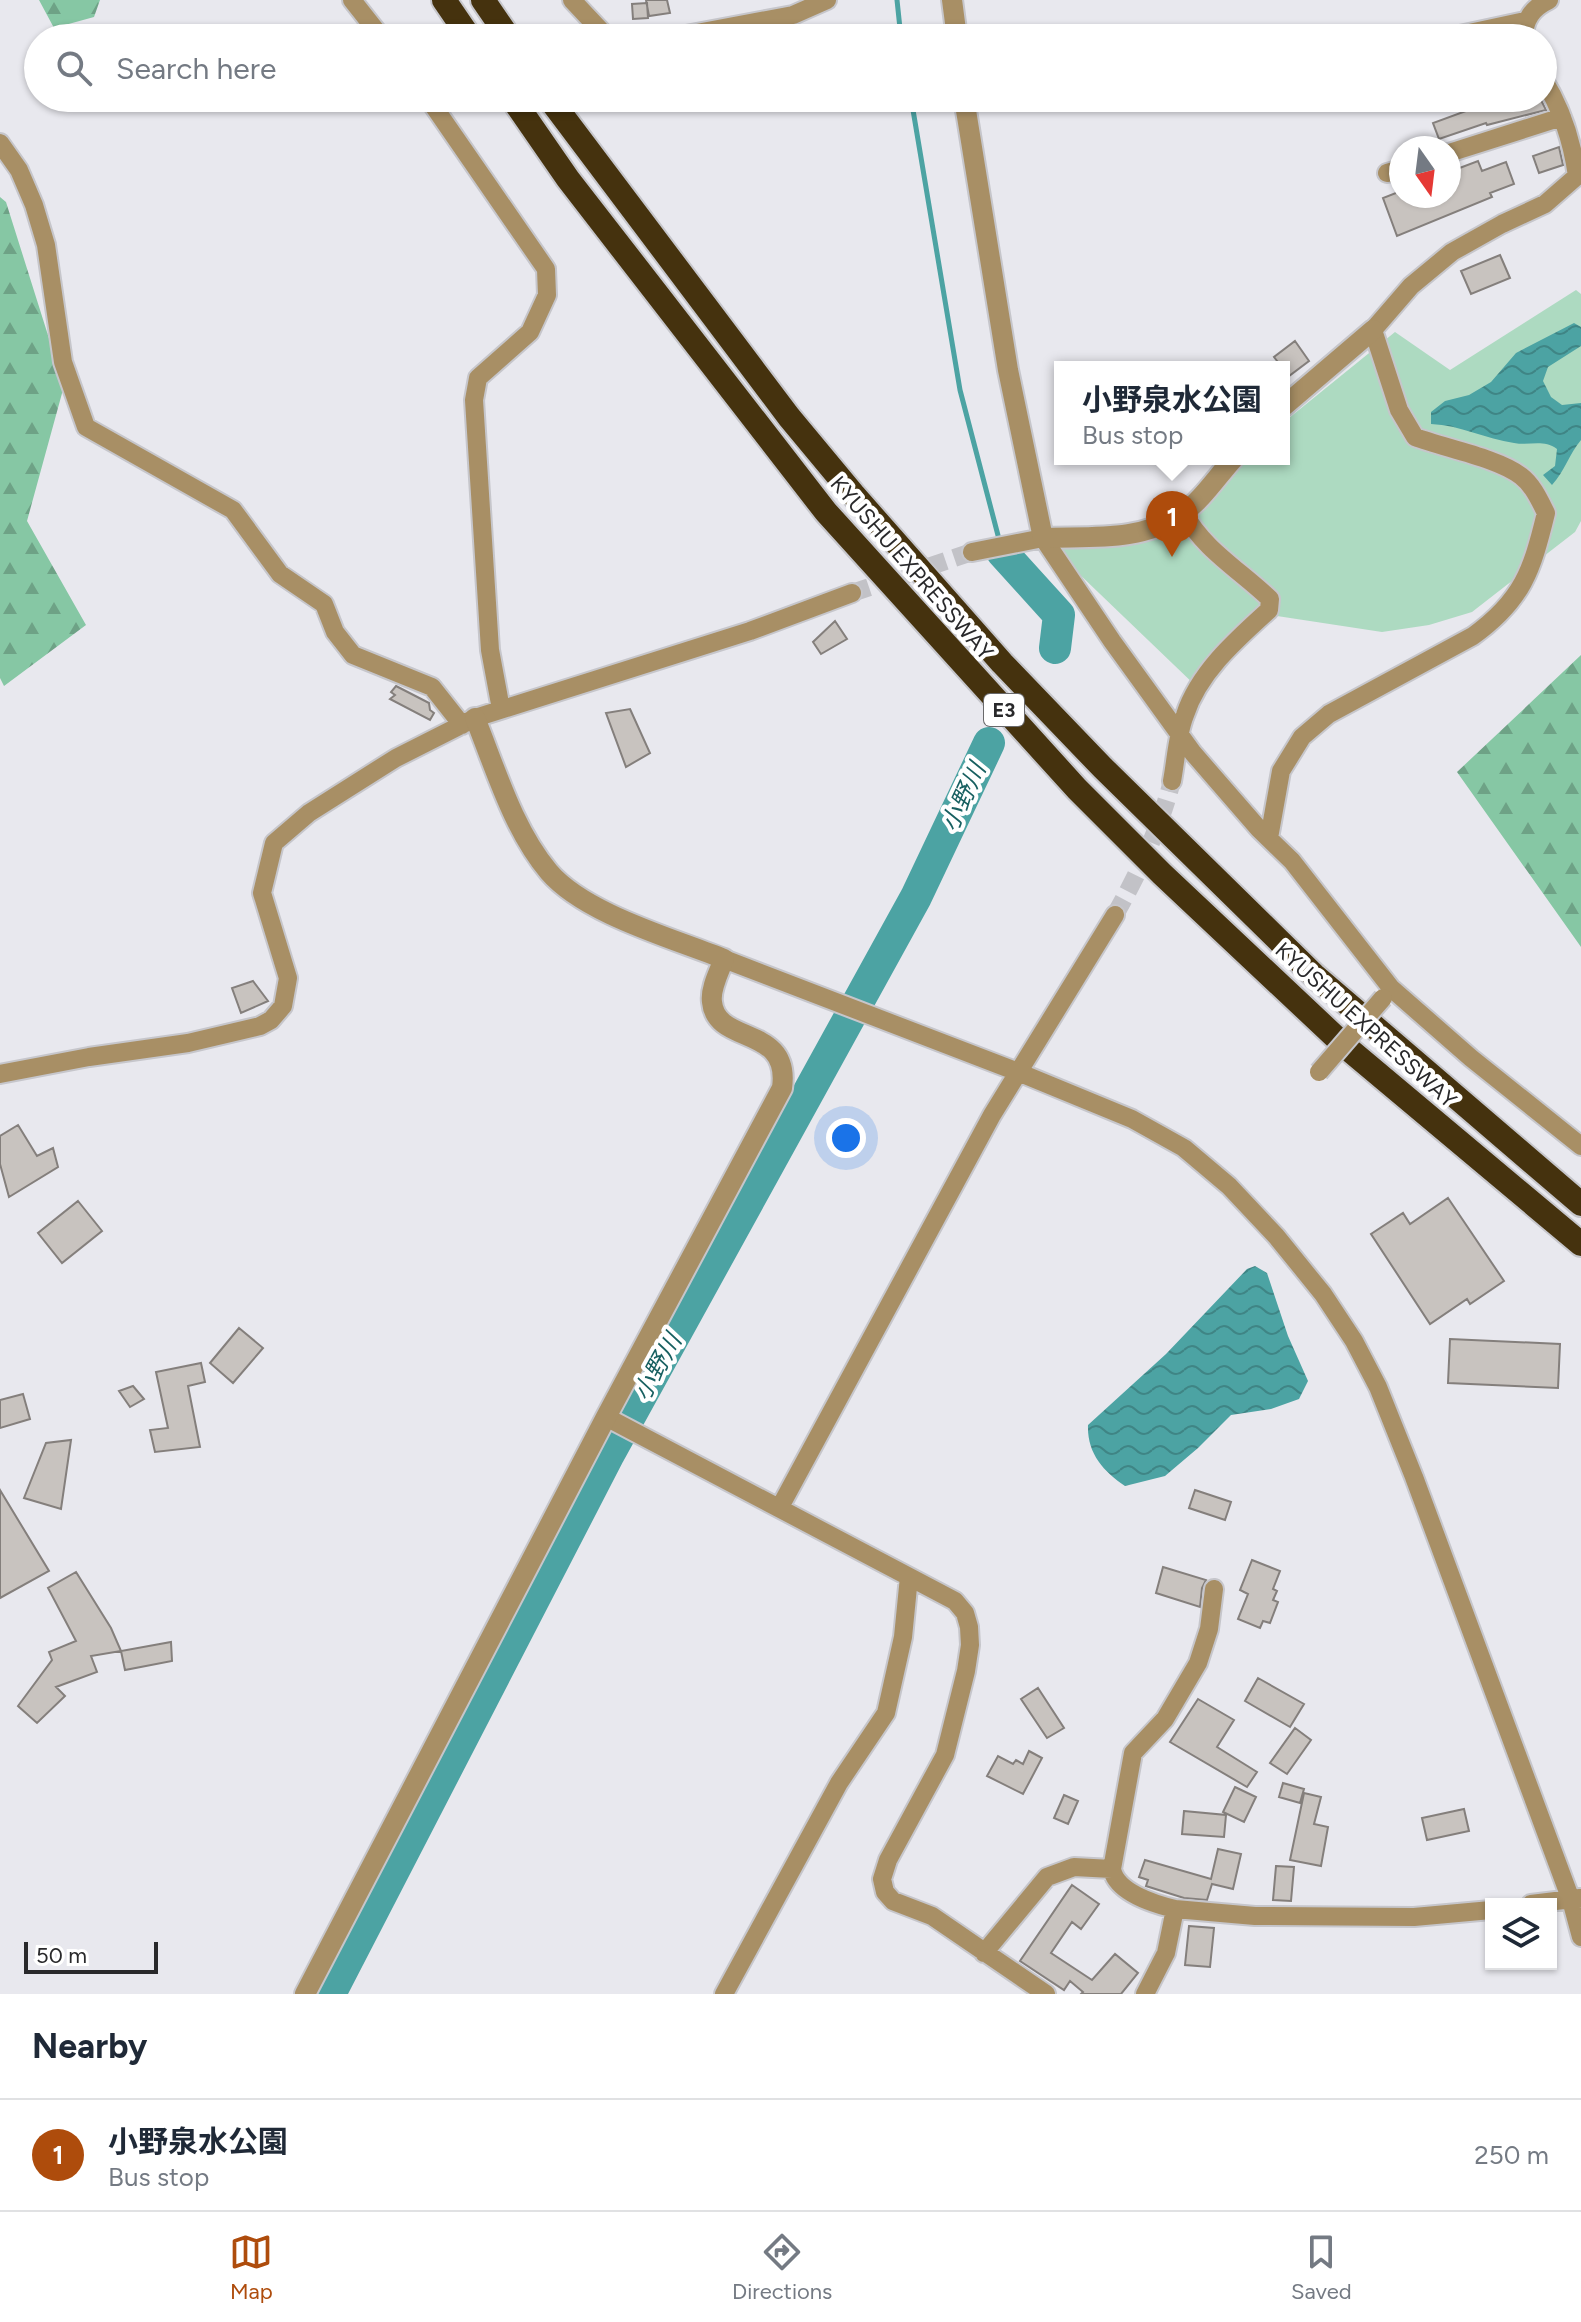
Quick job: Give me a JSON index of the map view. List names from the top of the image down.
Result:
{
  "streets": {
    "highway": ["KYUSHU EXPRESSWAY", "E3"]
  },
  "water": ["小野川"],
  "scale_bar": "50 m",
  "north": "bottom",
  "page": {
    "search": "Search here",
    "popup": ["小野泉水公園", "Bus stop"],
    "pins": "1",
    "scale": "50 m",
    "heading": "Nearby",
    "list": [
      {
        "mark": "1",
        "name": "小野泉水公園",
        "note": "Bus stop",
        "value": "250 m"
      }
    ],
    "nav": ["Map", "Directions", "Saved"]
  }
}
